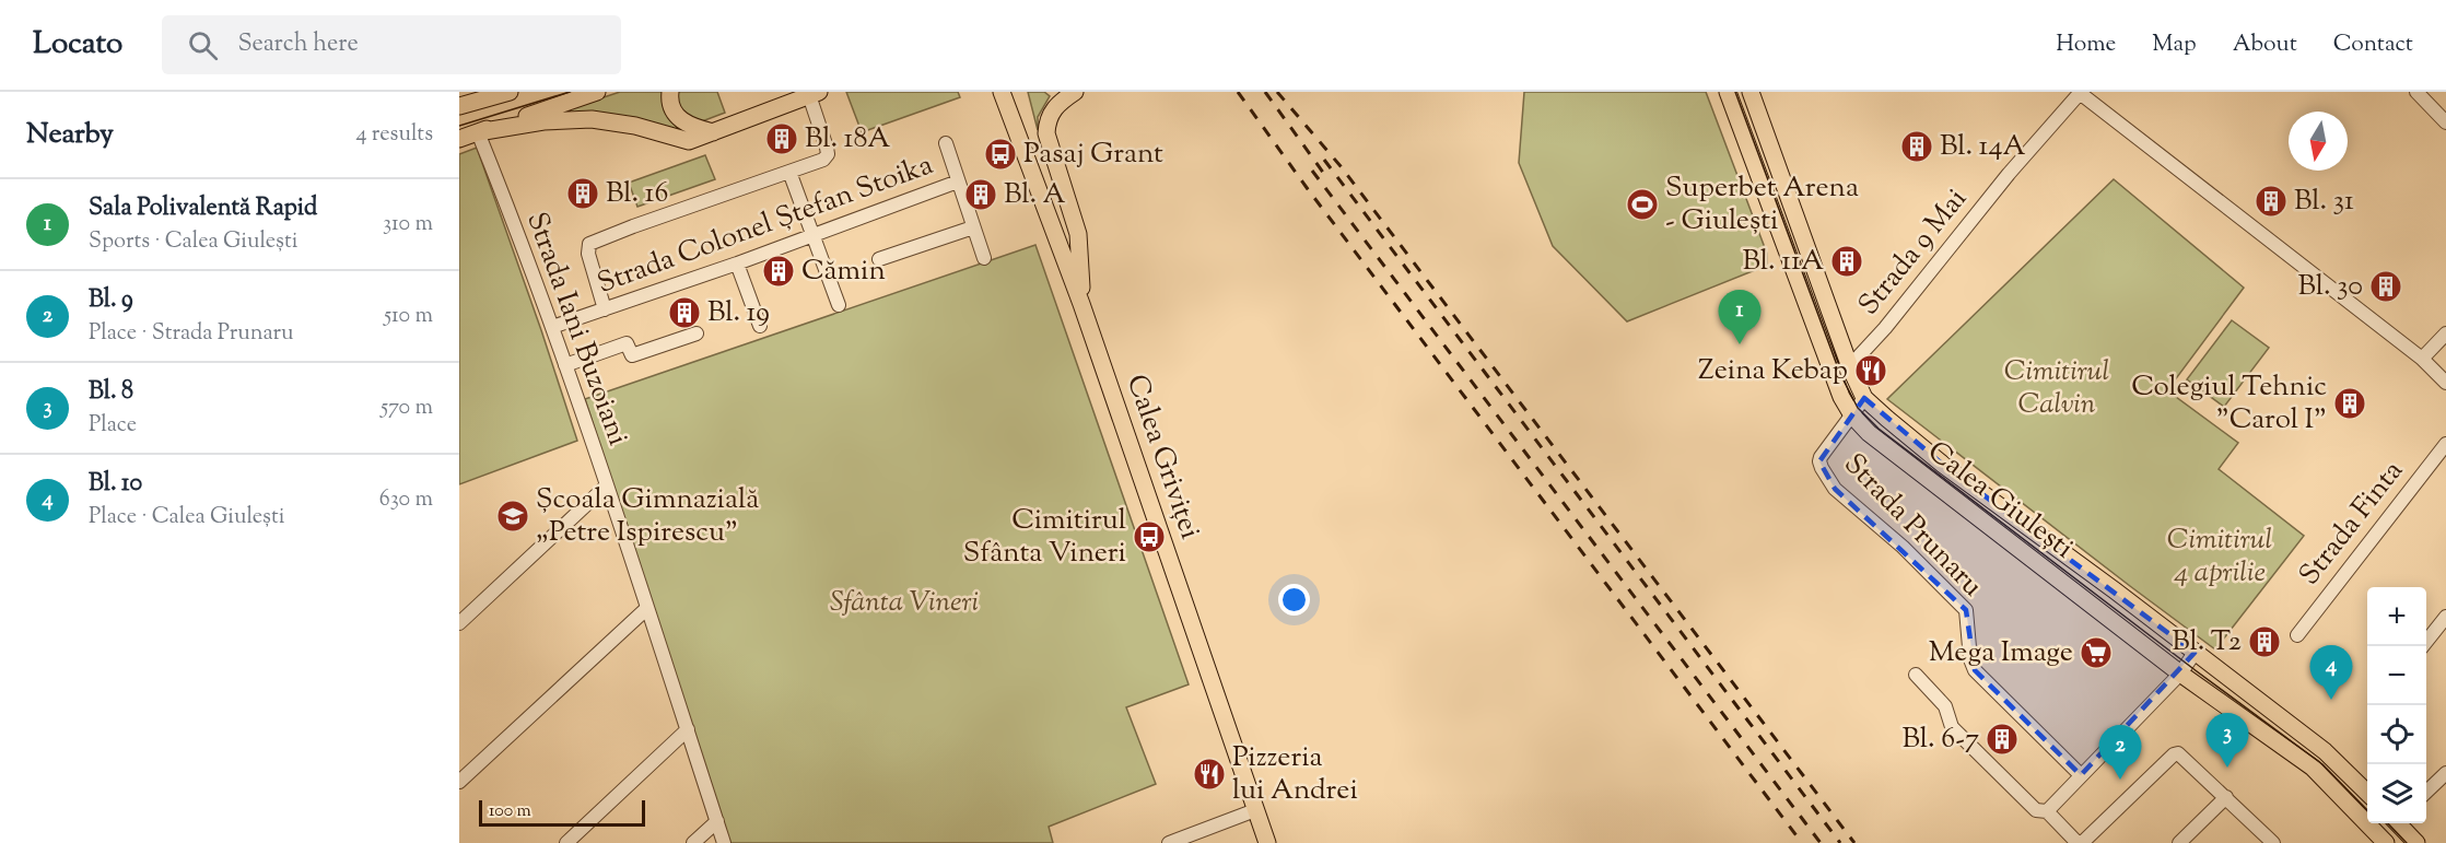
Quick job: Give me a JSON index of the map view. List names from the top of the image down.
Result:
{
  "streets": {
    "main road": ["Calea Griviței", "Calea Giulești"],
    "street": [
      "Strada Colonel Ștefan Stoika",
      "Strada 9 Mai",
      "Strada Iani Buzoiani",
      "Strada Finta",
      "Strada Prunaru"
    ]
  },
  "crossings": [
    ["Strada Colonel Ștefan Stoika", "Strada Iani Buzoiani"],
    ["Strada 9 Mai", "Calea Giulești"],
    ["Calea Giulești", "Strada Prunaru"]
  ],
  "parks": ["Cimitirul Calvin", "Cimitirul 4 aprilie", "Sfânta Vineri"],
  "places": {
    "building": [
      "Bl. 18A",
      "Bl. 14A",
      "Bl. 16",
      "Bl. A",
      "Bl. 31",
      "Bl. 11A",
      "Cămin",
      "Bl. 30",
      "Bl. 19",
      "Colegiul Tehnic \"Carol I\"",
      "Bl. T2",
      "Bl. 6-7"
    ],
    "bus stop": ["Pasaj Grant", "Cimitirul Sfânta Vineri"],
    "sports": ["Superbet Arena - Giulești"],
    "restaurant": ["Zeina Kebap", "Pizzeria lui Andrei"],
    "school or university": ["Școala Gimnazială „Petre Ispirescu”"],
    "supermarket": ["Mega Image"]
  },
  "scale_bar": "100 m",
  "north": "bottom",
  "page": {
    "header": "Locato",
    "search": "Search here",
    "nav": [
      "Home",
      "Map",
      "About",
      "Contact"
    ],
    "heading": ["Nearby", "4 results"],
    "list": [
      {
        "mark": "1",
        "name": "Sala Polivalentă Rapid",
        "note": "Sports · Calea Giulești",
        "value": "310 m"
      },
      {
        "mark": "2",
        "name": "Bl. 9",
        "note": "Place · Strada Prunaru",
        "value": "510 m"
      },
      {
        "mark": "3",
        "name": "Bl. 8",
        "note": "Place",
        "value": "570 m"
      },
      {
        "mark": "4",
        "name": "Bl. 10",
        "note": "Place · Calea Giulești",
        "value": "630 m"
      }
    ],
    "pins": [
      "1",
      "4",
      "3",
      "2"
    ],
    "map_buttons": ["+", "−"],
    "scale": "100 m"
  }
}
